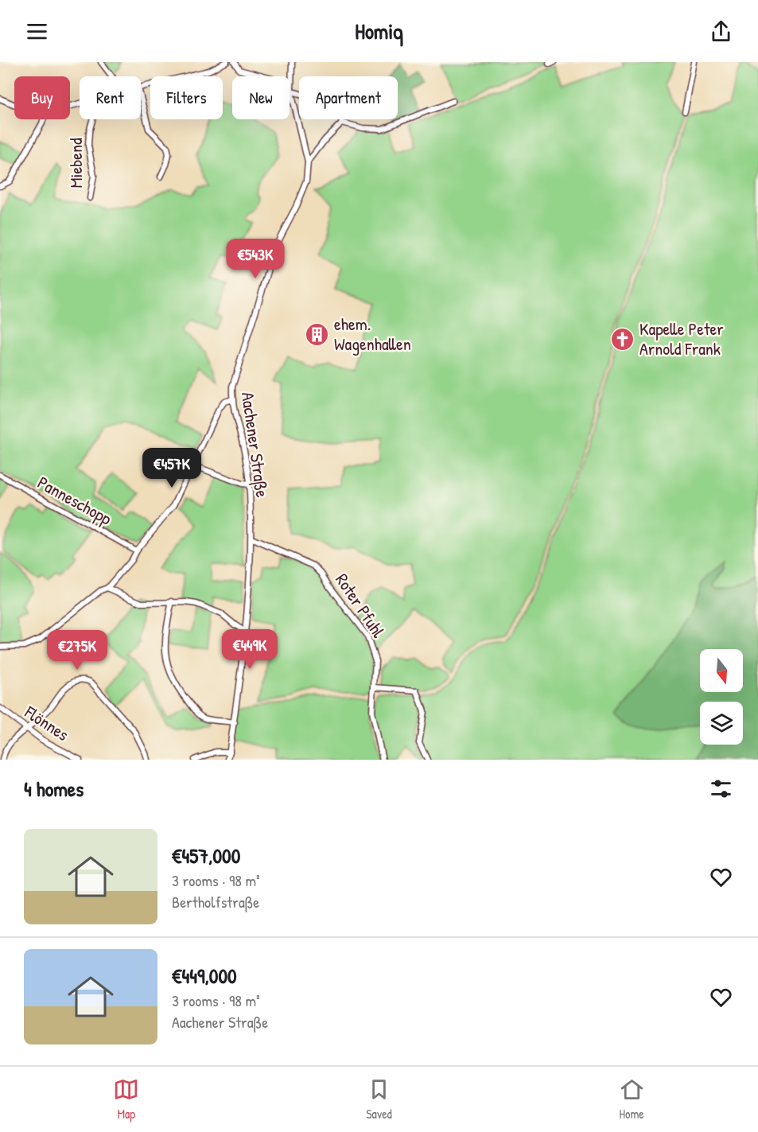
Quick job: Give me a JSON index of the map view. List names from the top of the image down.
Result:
{
  "streets": {
    "street": [
      "Miebend",
      "Aachener Straße",
      "Panneschopp",
      "Roter Pfuhl",
      "Flönnes"
    ]
  },
  "crossings": [
    ["Aachener Straße", "Roter Pfuhl"]
  ],
  "places": {
    "building": ["ehem. Wagenhallen"],
    "church": ["Kapelle Peter Arnold Frank"]
  },
  "north": "bottom",
  "page": {
    "header": "Homiq",
    "chip": [
      "Buy",
      "Rent",
      "Filters",
      "New",
      "Apartment"
    ],
    "price": [
      "€543K",
      "€457K",
      "€449K",
      "€275K"
    ],
    "heading": "4 homes",
    "list": [
      {
        "name": "€457,000",
        "note": "3 rooms · 98 m² · Bertholfstraße"
      },
      {
        "name": "€449,000",
        "note": "3 rooms · 98 m² · Aachener Straße"
      }
    ],
    "tabs": ["Map", "Saved", "Home"]
  }
}
